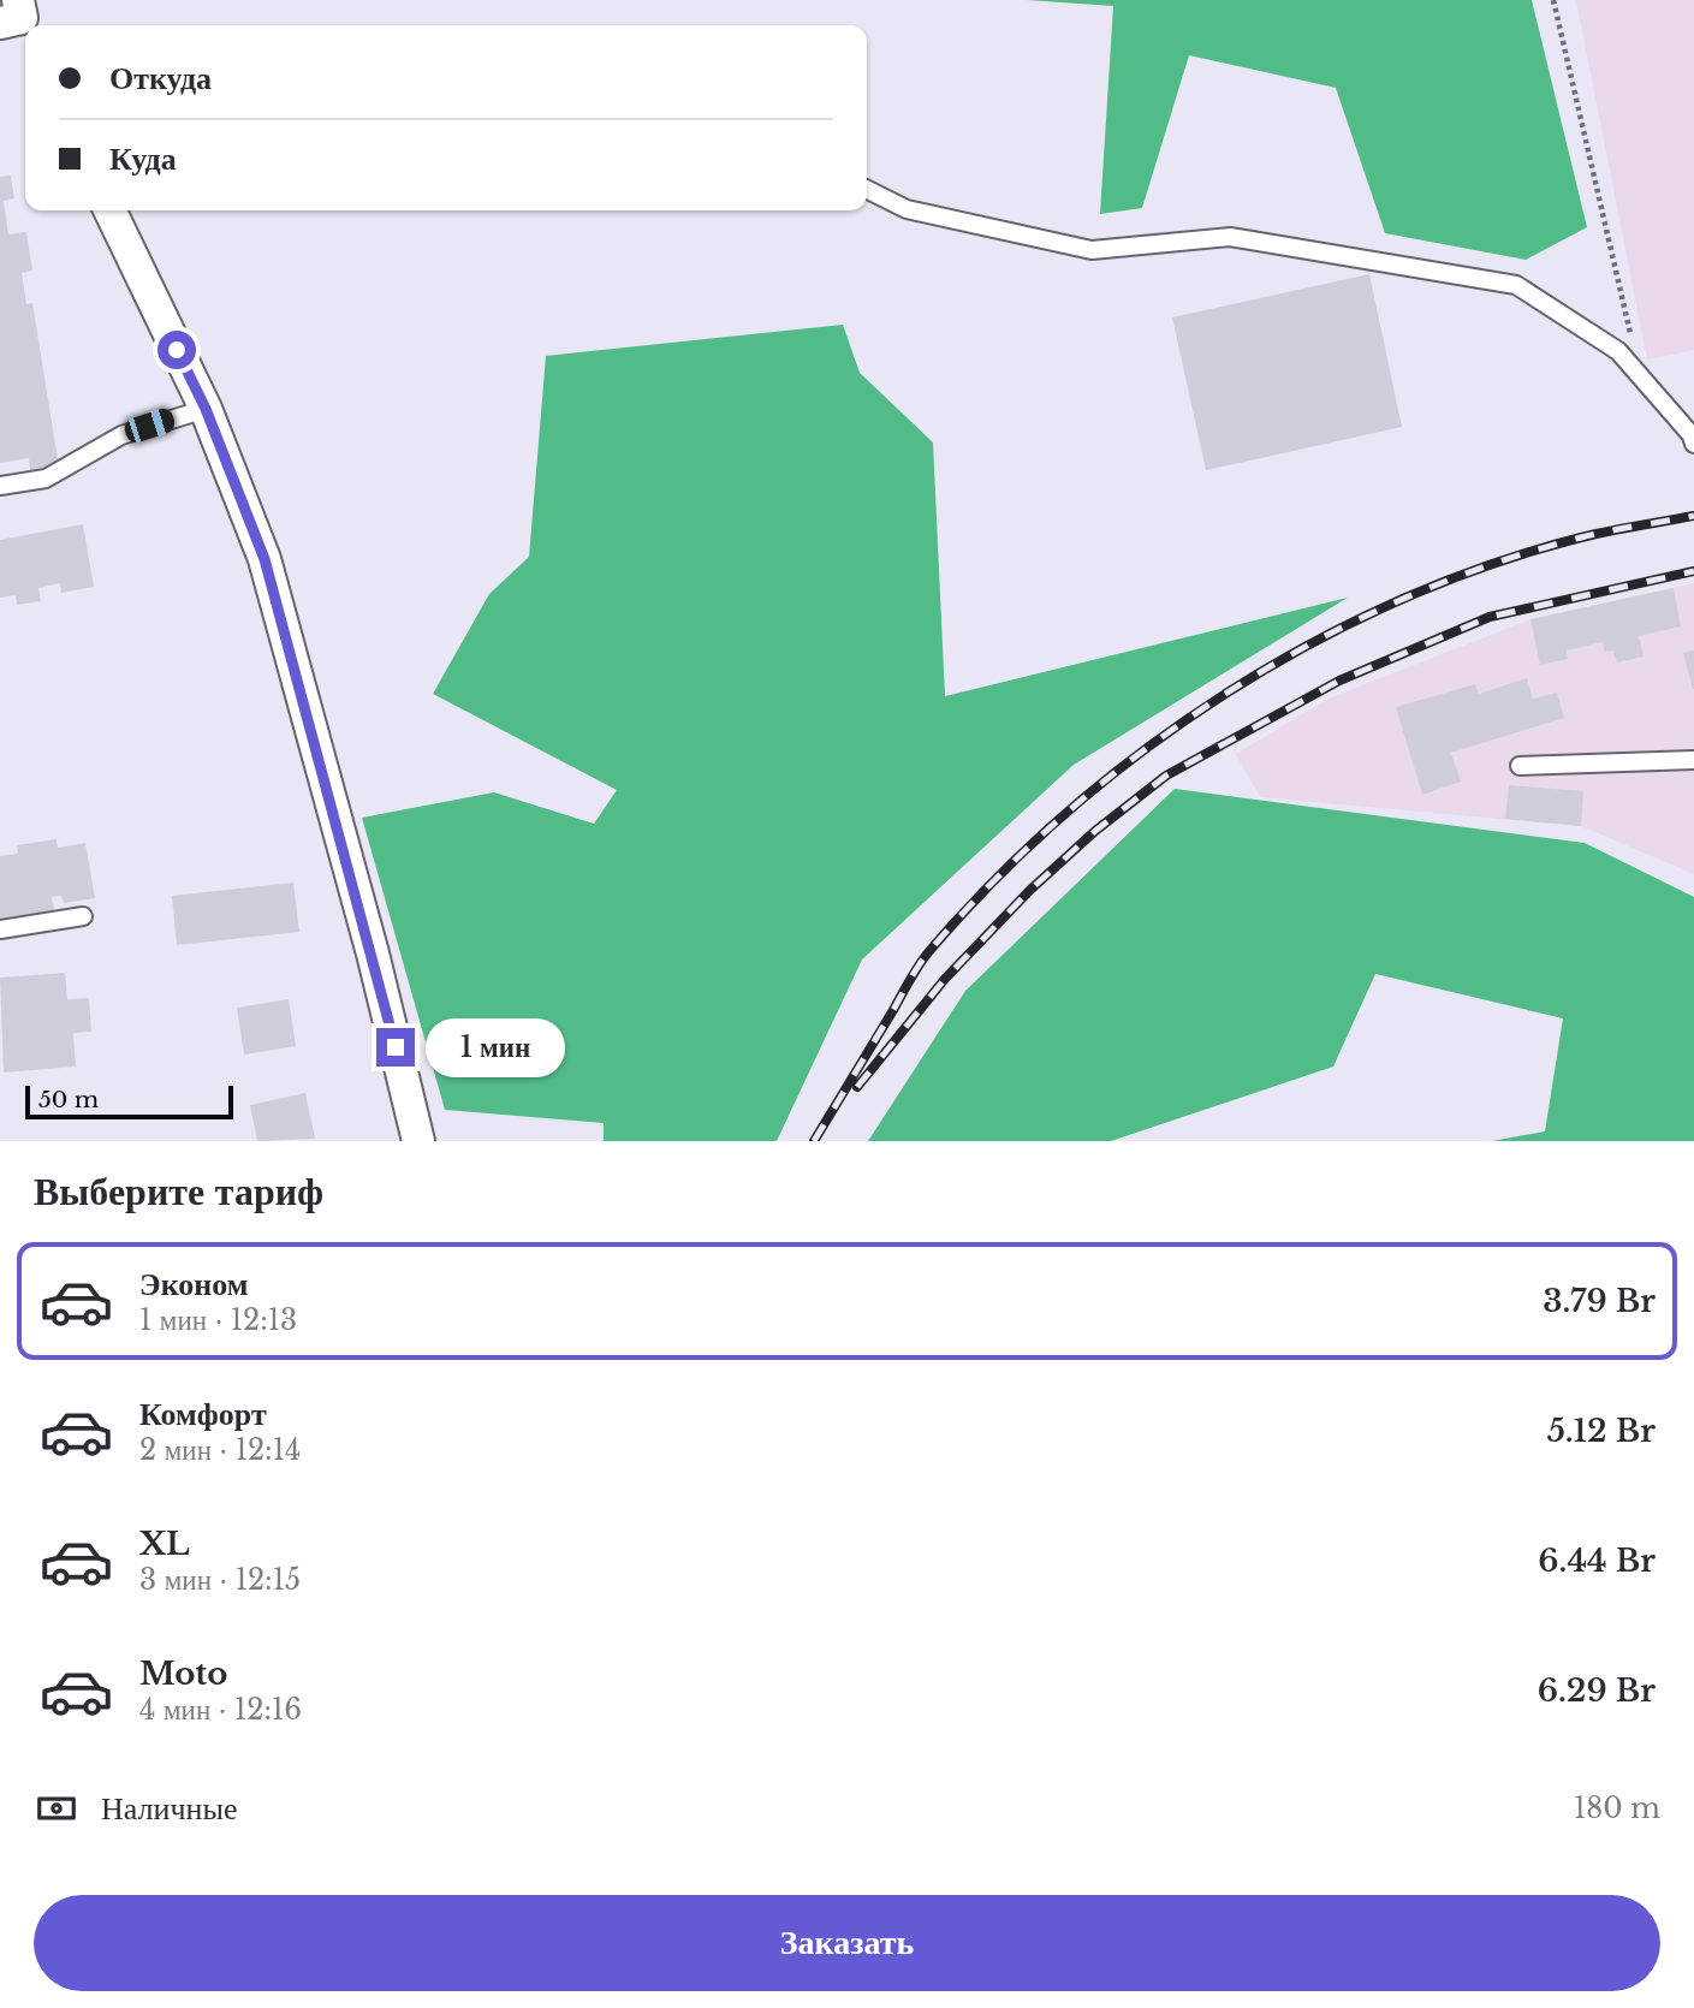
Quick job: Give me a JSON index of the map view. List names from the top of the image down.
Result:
{
  "scale_bar": "50 m",
  "page": {
    "banner": ["Откуда", "Куда"],
    "bubble": "1 мин",
    "scale": "50 m",
    "heading": "Выберите тариф",
    "list": [
      {
        "name": "Эконом",
        "note": "1 мин · 12:13",
        "value": "3.79 Br"
      },
      {
        "name": "Комфорт",
        "note": "2 мин · 12:14",
        "value": "5.12 Br"
      },
      {
        "name": "XL",
        "note": "3 мин · 12:15",
        "value": "6.44 Br"
      },
      {
        "name": "Moto",
        "note": "4 мин · 12:16",
        "value": "6.29 Br"
      }
    ],
    "pay": ["Наличные", "180 m"],
    "buttons": "Заказать"
  }
}
